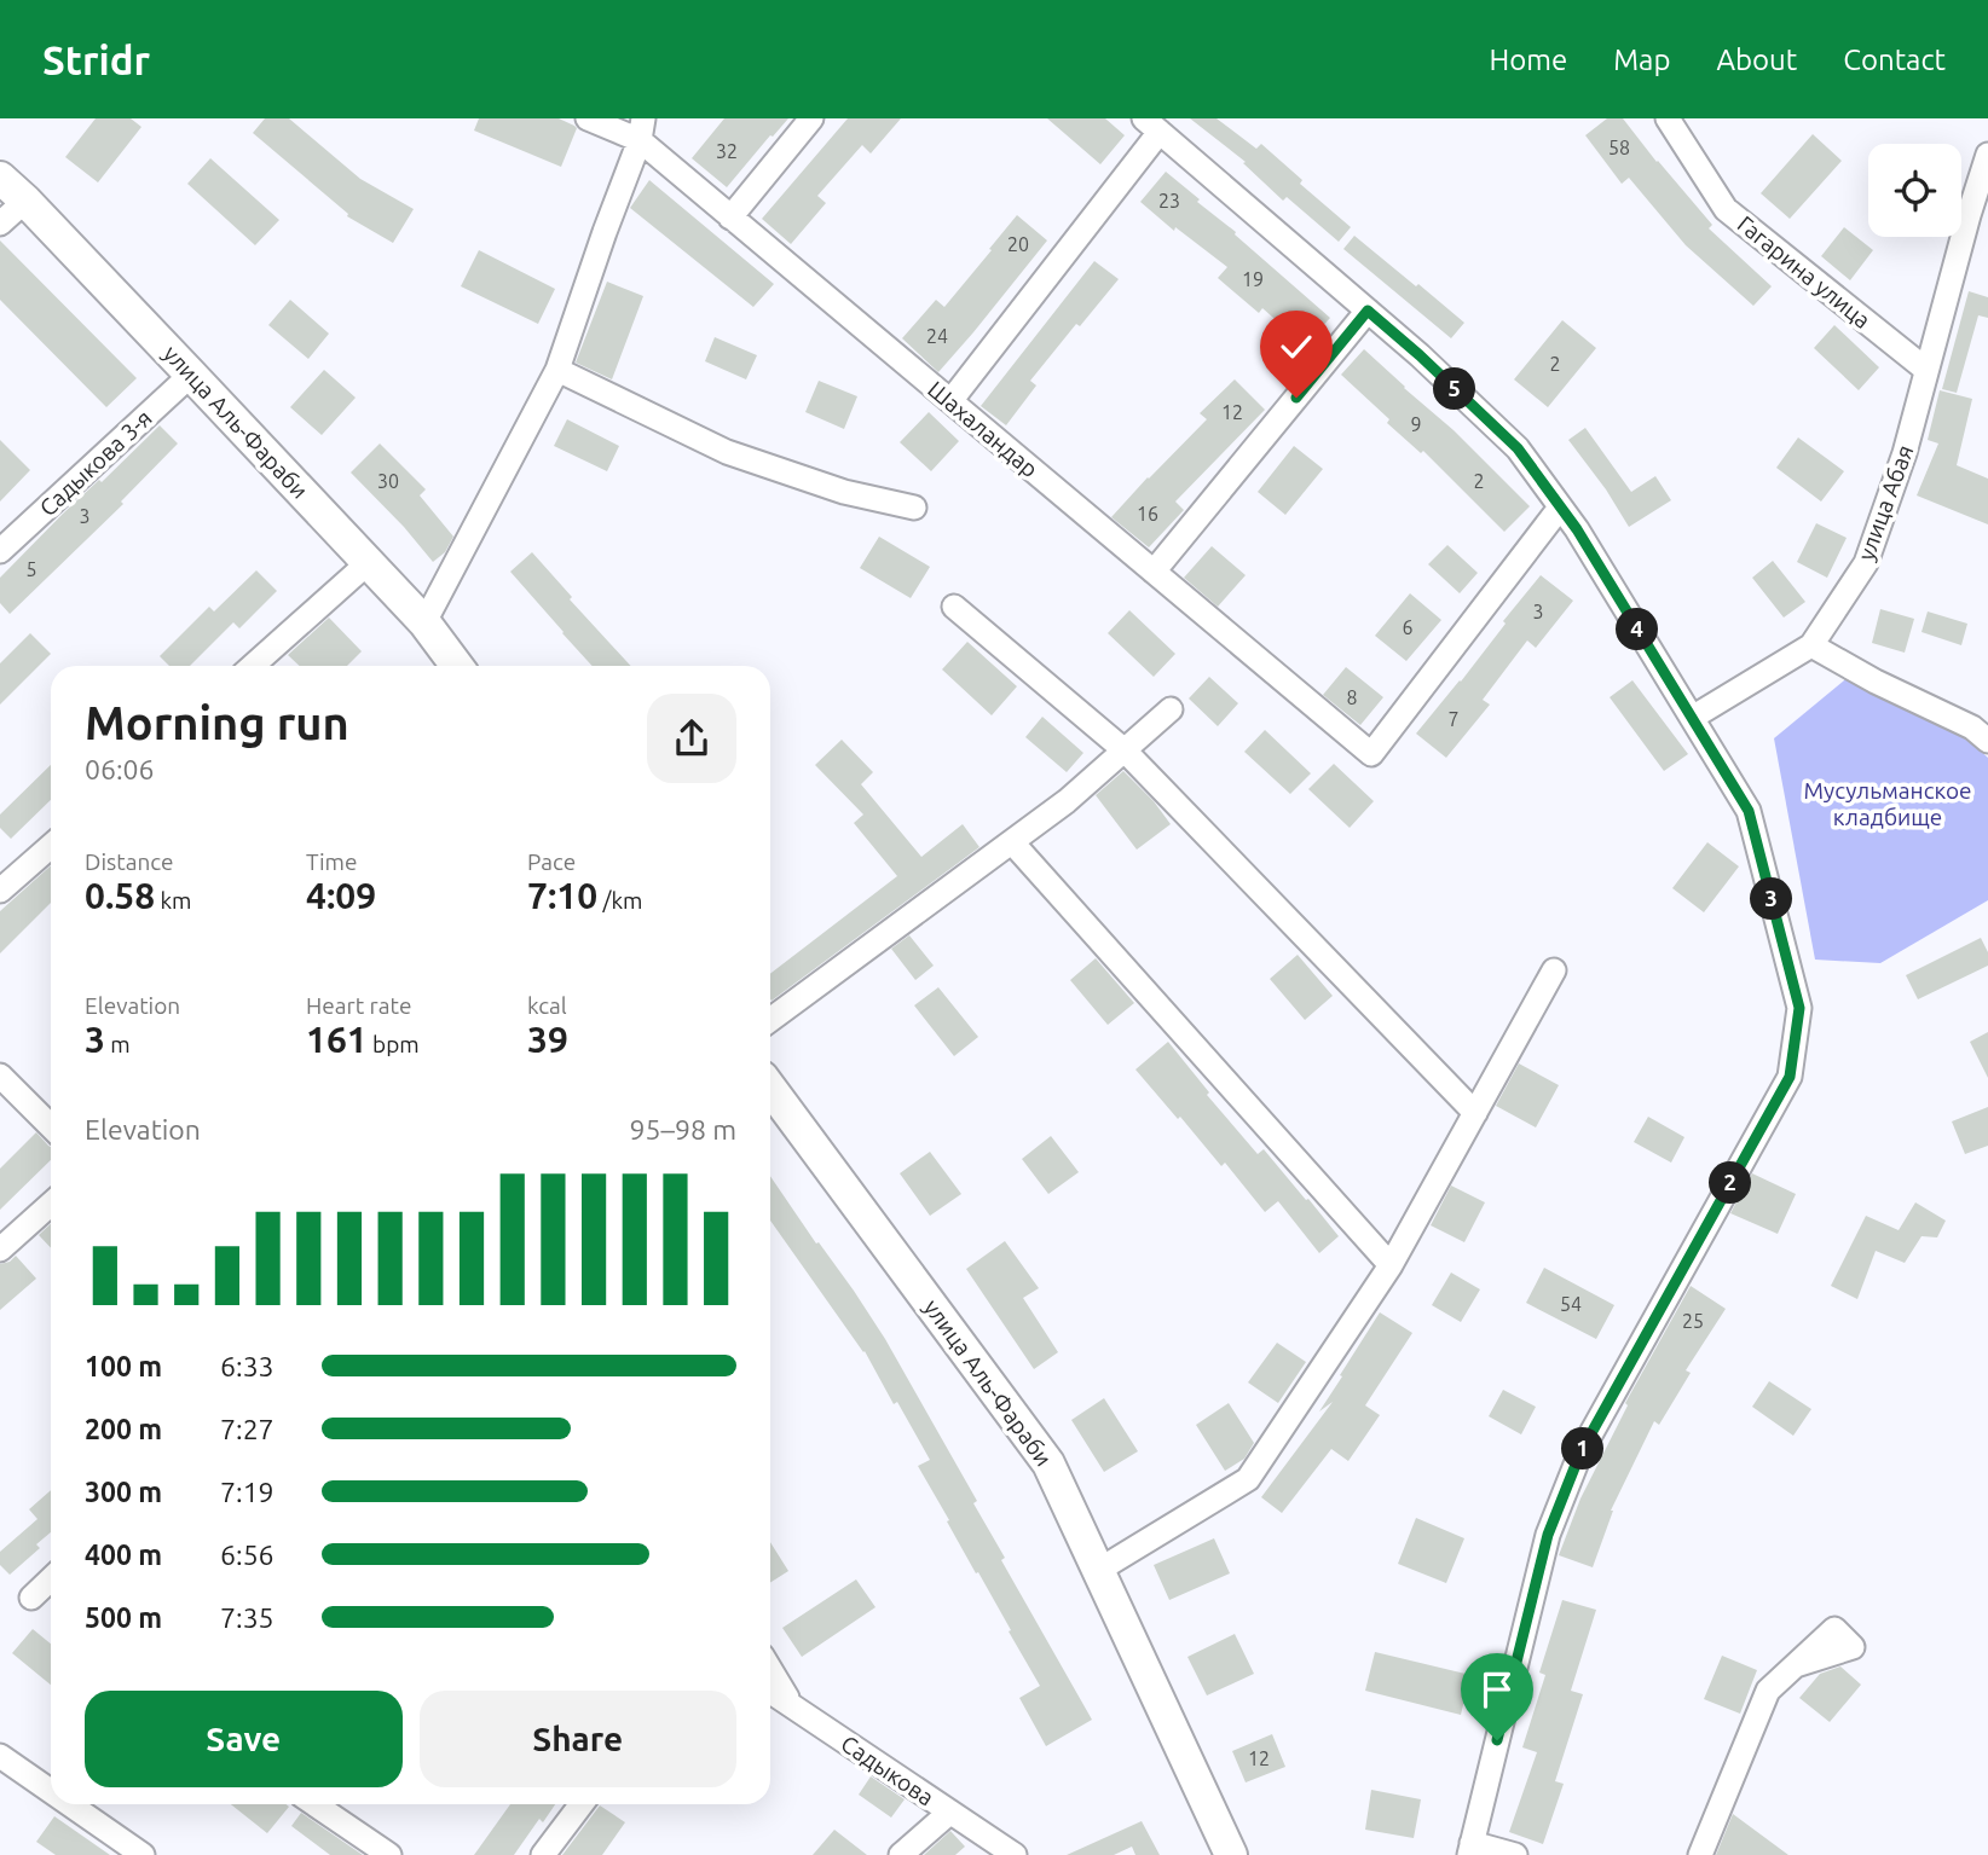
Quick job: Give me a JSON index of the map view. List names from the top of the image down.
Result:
{
  "streets": {
    "main road": ["улица Аль-Фараби"],
    "street": [
      "Гагарина улица",
      "Шахаландар",
      "Садыкова 3-я",
      "улица Абая",
      "Садыкова"
    ]
  },
  "crossings": [
    ["Гагарина улица", "улица Абая"],
    ["улица Аль-Фараби", "Садыкова 3-я"]
  ],
  "parks": ["Мусульманское кладбище"],
  "house_numbers": [
    "58",
    "32",
    "23",
    "20",
    "19",
    "24",
    "2",
    "12",
    "9",
    "30",
    "2",
    "16",
    "3",
    "5",
    "3",
    "6",
    "8",
    "7",
    "54",
    "25",
    "12"
  ],
  "page": {
    "header": "Stridr",
    "nav": [
      "Home",
      "Map",
      "About",
      "Contact"
    ],
    "pins": [
      "5",
      "4",
      "3",
      "2",
      "1"
    ],
    "heading": ["Morning run", "06:06"],
    "stats": [
      ["Distance", "0.58 km"],
      ["Time", "4:09"],
      ["Pace", "7:10 /km"],
      ["Elevation", "3 m"],
      ["Heart rate", "161 bpm"],
      ["kcal", "39"]
    ],
    "chart": ["Elevation", "95–98 m"],
    "list": [
      {
        "name": "100 m",
        "note": "6:33"
      },
      {
        "name": "200 m",
        "note": "7:27"
      },
      {
        "name": "300 m",
        "note": "7:19"
      },
      {
        "name": "400 m",
        "note": "6:56"
      },
      {
        "name": "500 m",
        "note": "7:35"
      }
    ],
    "buttons": ["Save", "Share"]
  }
}
